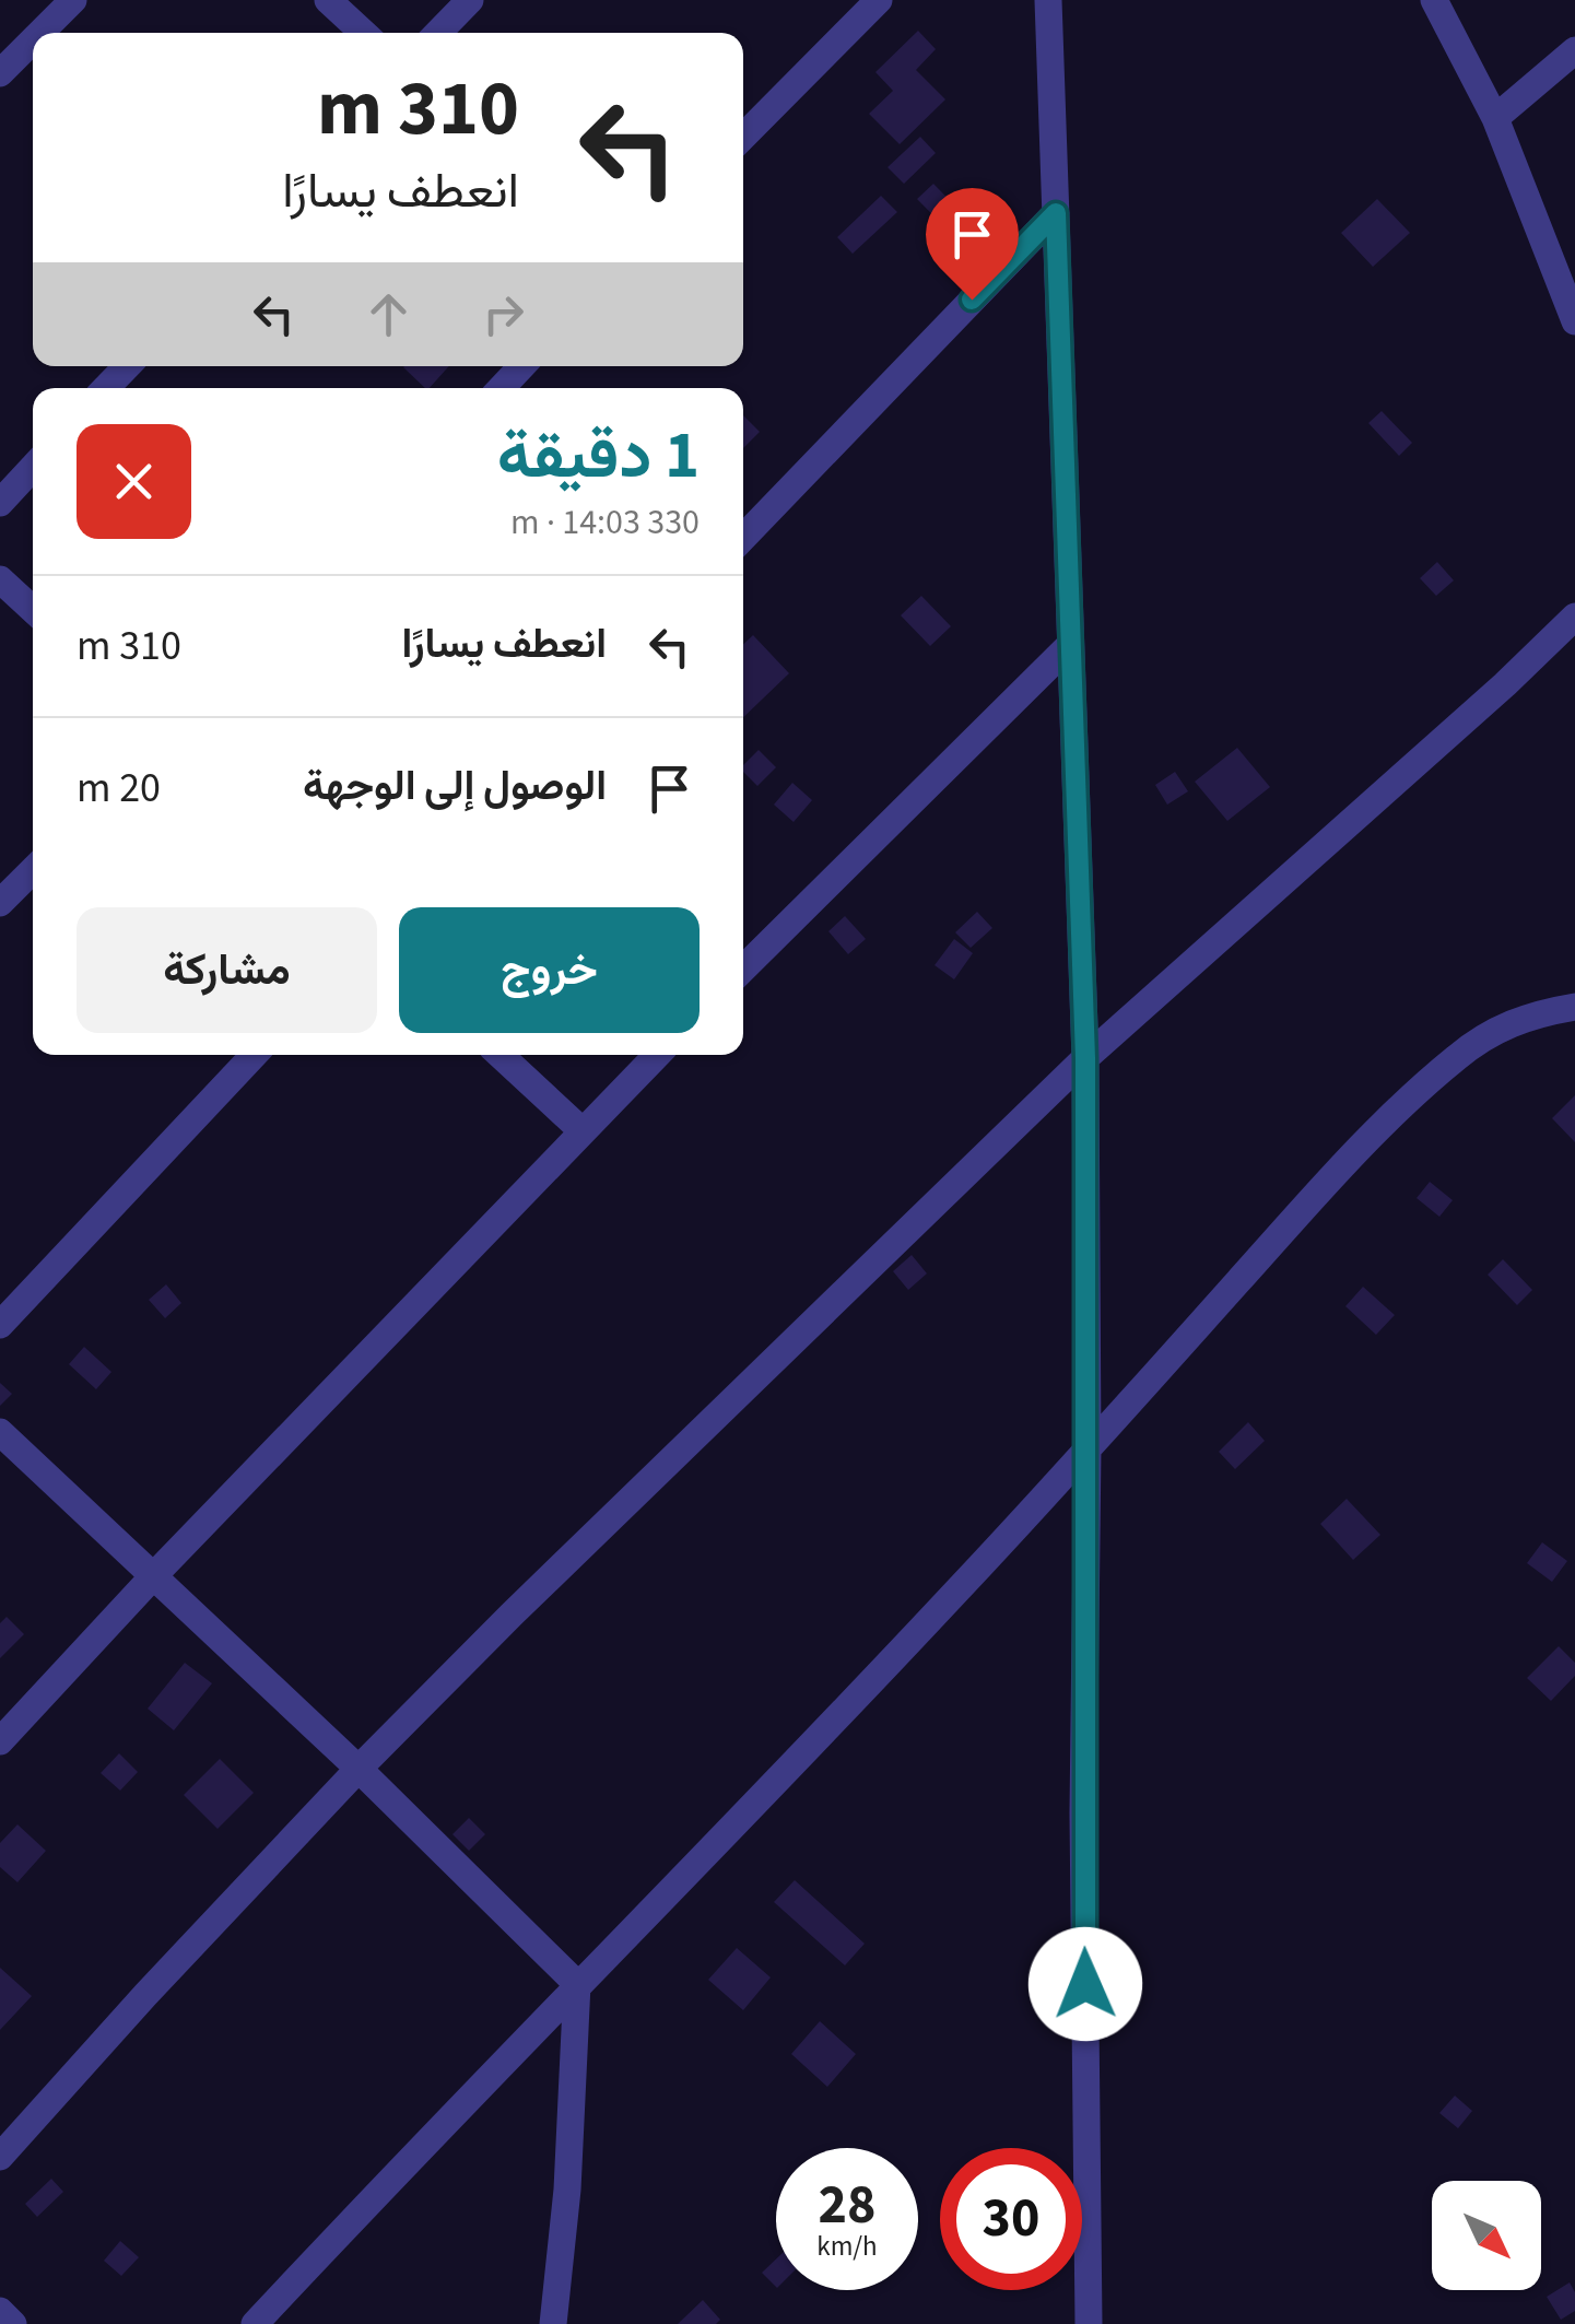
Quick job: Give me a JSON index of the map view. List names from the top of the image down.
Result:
{
  "north": "bottom right",
  "page": {
    "turn": ["310 m", "انعطف يسارًا"],
    "heading": ["1 دقيقة", "330 m · 14:03"],
    "list": [
      {
        "name": "انعطف يسارًا",
        "value": "310 m"
      },
      {
        "name": "الوصول إلى الوجهة",
        "value": "20 m"
      }
    ],
    "buttons": ["خروج", "مشاركة"],
    "speed": "28 km/h",
    "limit": "30"
  }
}
